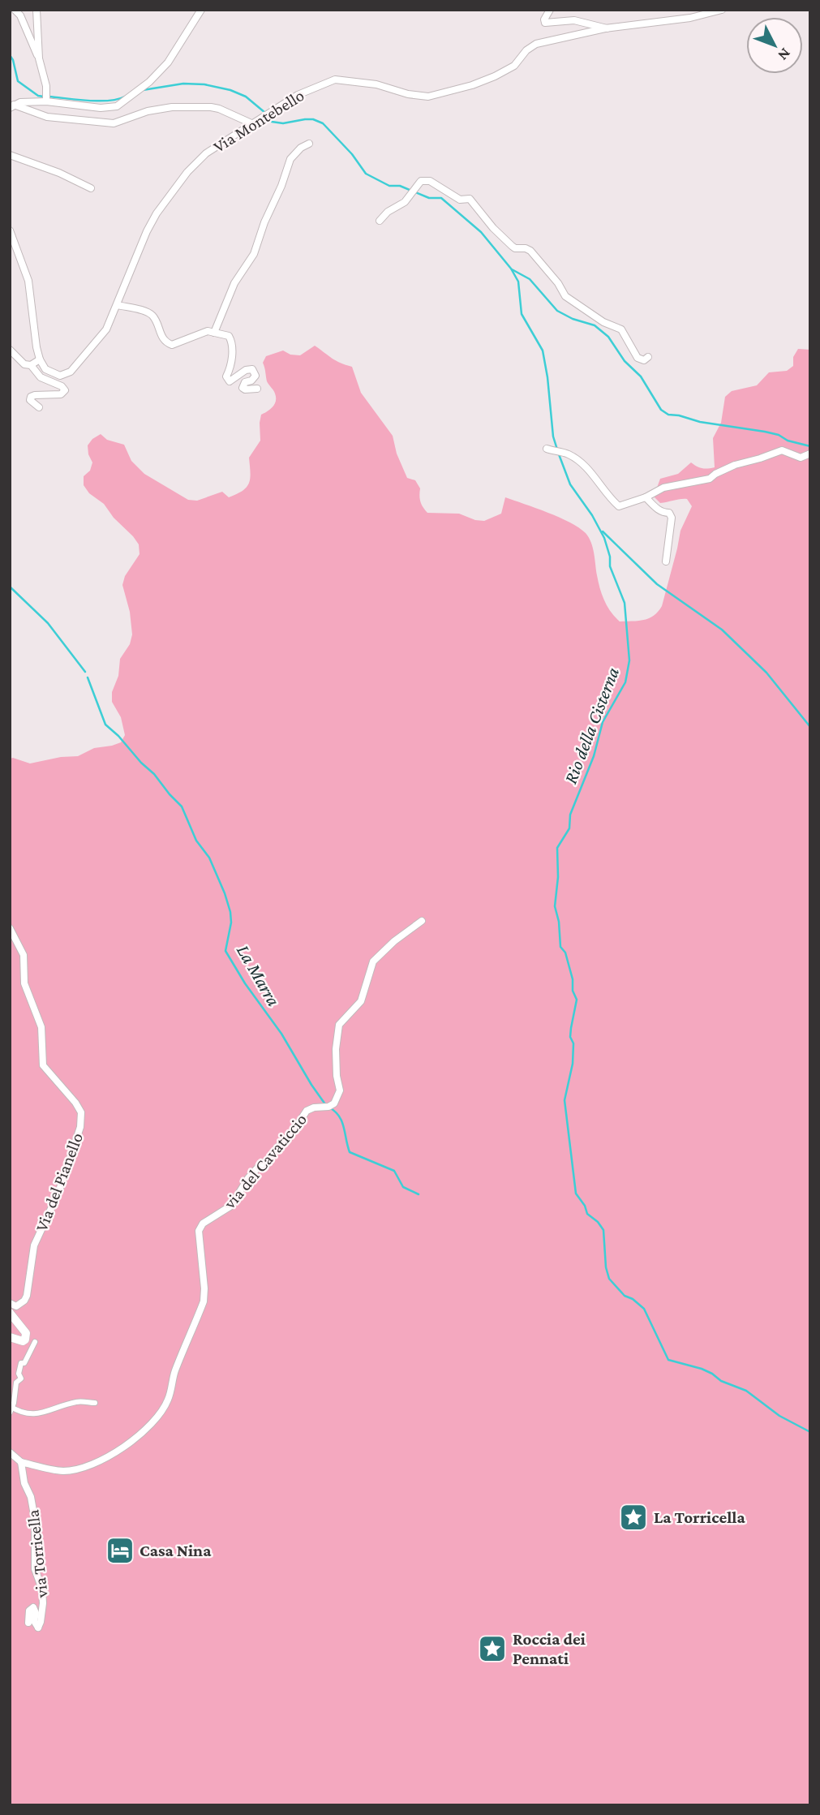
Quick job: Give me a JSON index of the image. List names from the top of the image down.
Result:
{
  "streets": {
    "street": [
      "Via Montebello",
      "via del Cavaticcio",
      "Via del Pianello",
      "via Torricella"
    ]
  },
  "crossings": [
    ["via del Cavaticcio", "via Torricella"]
  ],
  "water": ["Rio della Cisterna", "La Marra"],
  "places": {
    "place": ["La Torricella", "Roccia dei Pennati"],
    "hotel": ["Casa Nina"]
  },
  "north": "bottom right"
}
